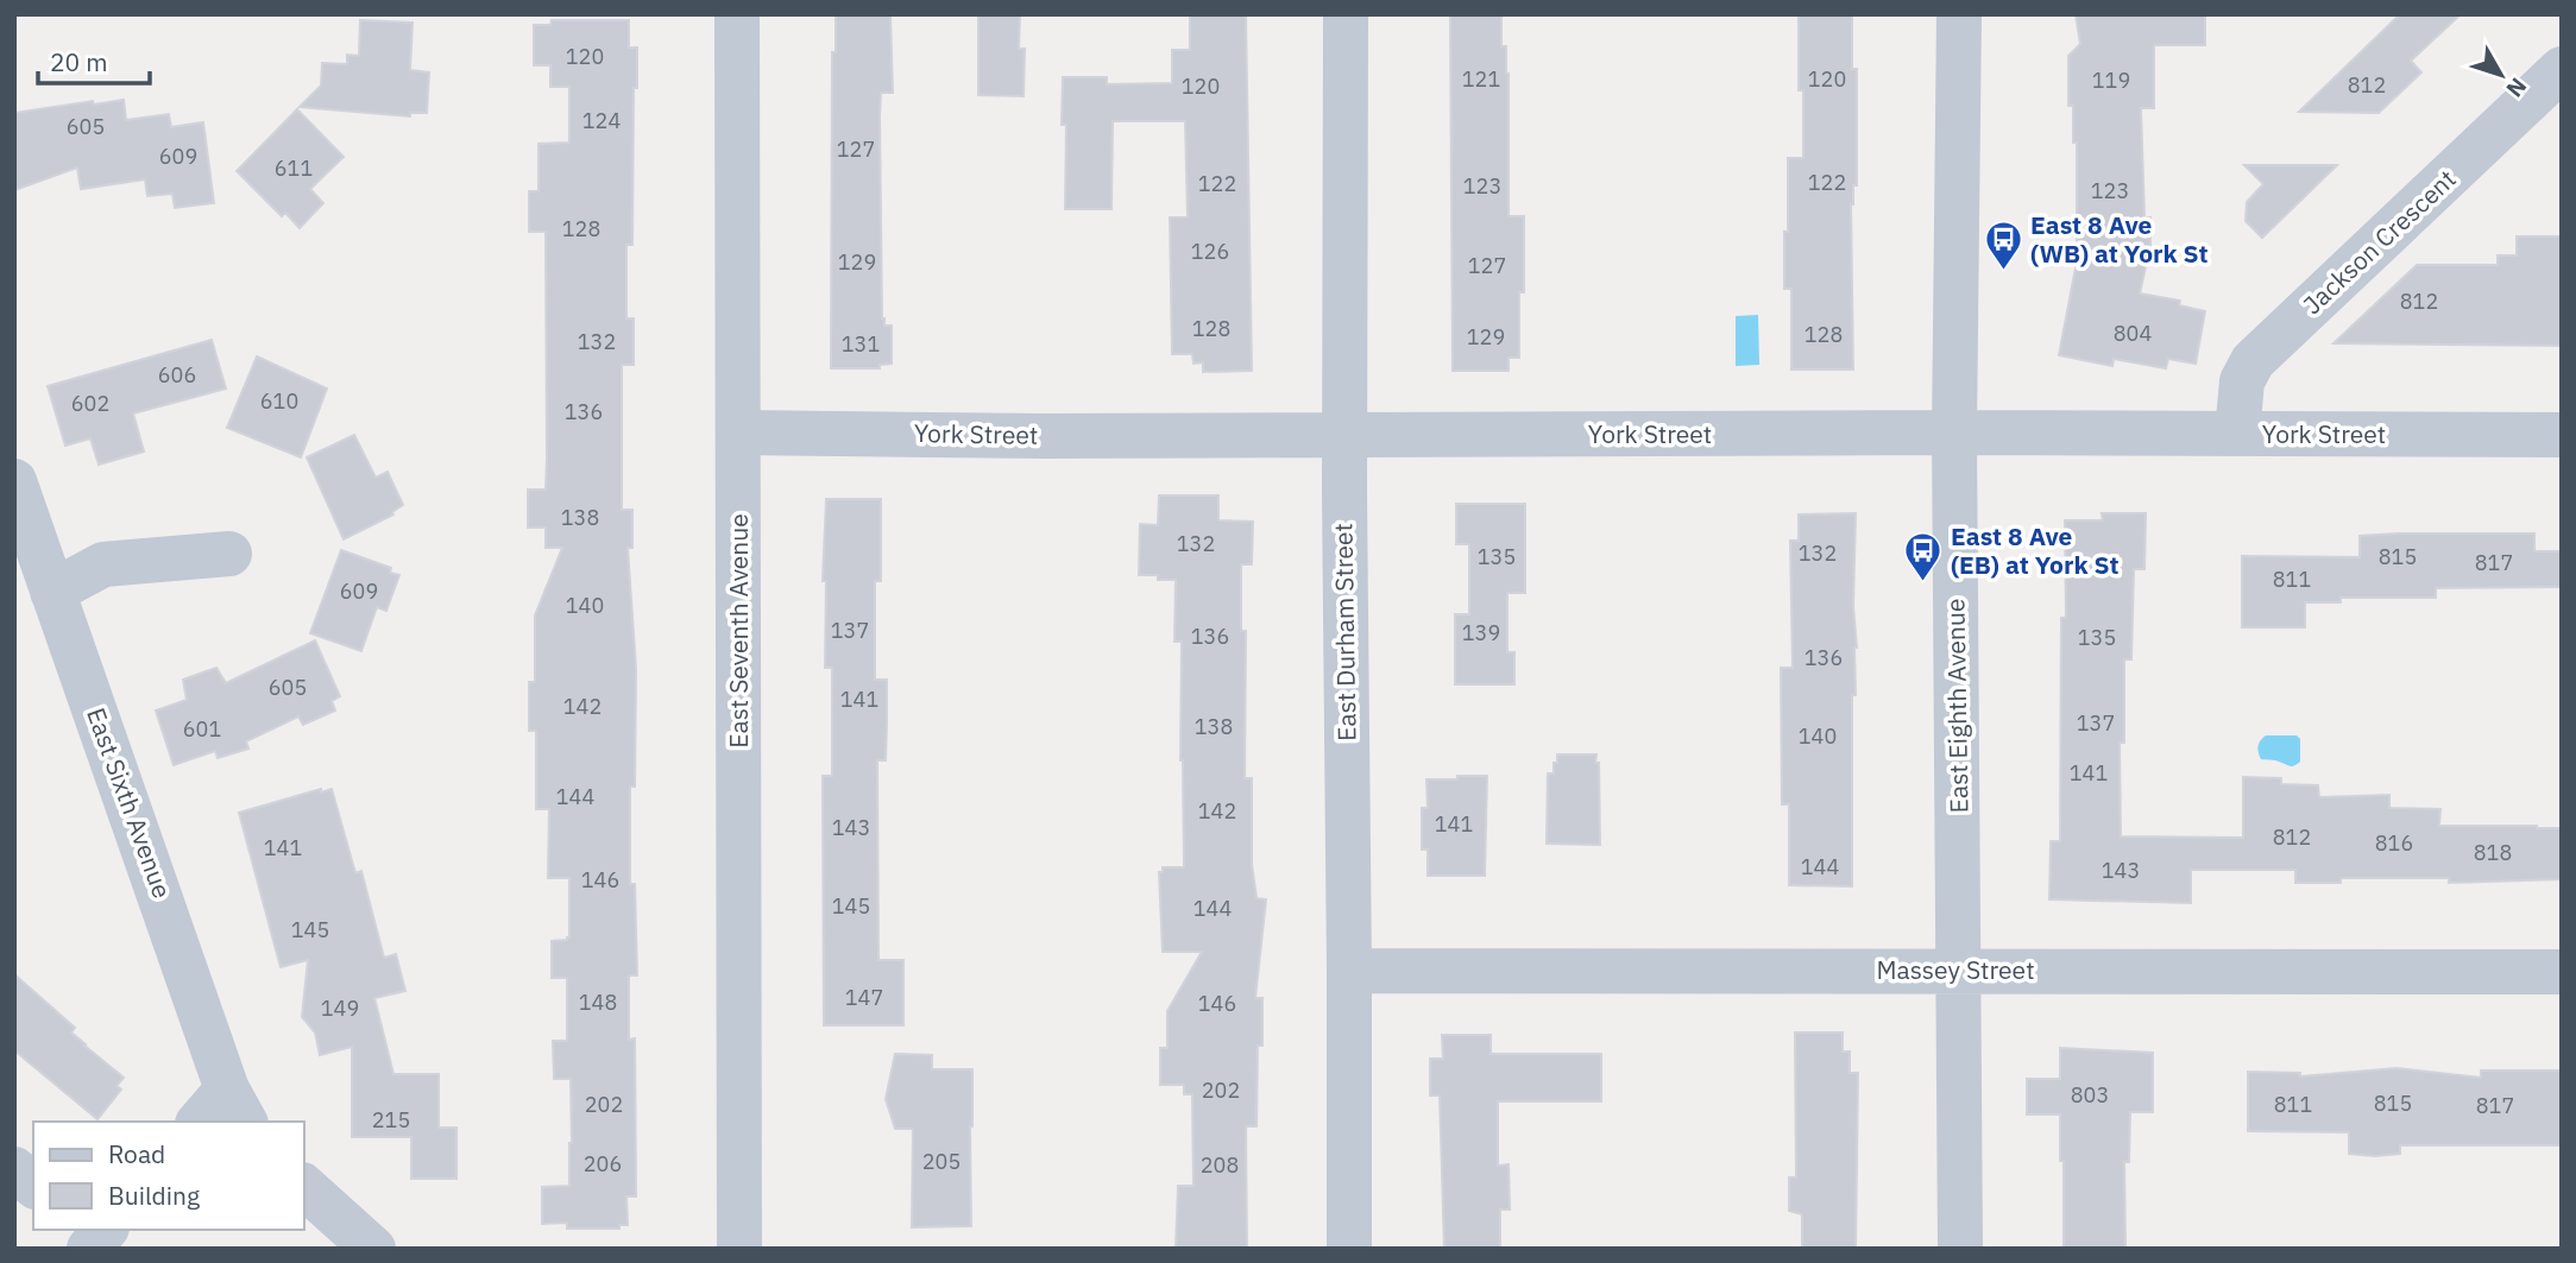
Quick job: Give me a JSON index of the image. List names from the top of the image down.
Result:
{
  "streets": {
    "street": [
      "Jackson Crescent",
      "York Street",
      "East Seventh Avenue",
      "East Durham Street",
      "East Eighth Avenue",
      "East Sixth Avenue",
      "Massey Street"
    ]
  },
  "crossings": [
    ["Jackson Crescent", "York Street"],
    ["York Street", "East Seventh Avenue"],
    ["York Street", "East Durham Street"],
    ["York Street", "East Eighth Avenue"],
    ["East Durham Street", "Massey Street"],
    ["East Eighth Avenue", "Massey Street"]
  ],
  "places": {
    "bus stop": ["East 8 Ave (WB) at York St", "East 8 Ave (EB) at York St"]
  },
  "house_numbers": [
    "120",
    "121",
    "120",
    "119",
    "812",
    "120",
    "124",
    "605",
    "127",
    "609",
    "611",
    "122",
    "122",
    "123",
    "123",
    "128",
    "126",
    "129",
    "127",
    "812",
    "128",
    "804",
    "128",
    "129",
    "132",
    "131",
    "606",
    "610",
    "602",
    "136",
    "138",
    "132",
    "132",
    "135",
    "815",
    "817",
    "811",
    "609",
    "140",
    "137",
    "139",
    "136",
    "135",
    "136",
    "605",
    "141",
    "142",
    "137",
    "138",
    "601",
    "140",
    "141",
    "144",
    "142",
    "141",
    "143",
    "812",
    "816",
    "141",
    "818",
    "144",
    "143",
    "146",
    "145",
    "144",
    "145",
    "147",
    "148",
    "146",
    "149",
    "202",
    "803",
    "815",
    "202",
    "811",
    "817",
    "215",
    "205",
    "206",
    "208"
  ],
  "legend": ["Road", "Building"],
  "scale_bar": "20 m",
  "north": "bottom right"
}
